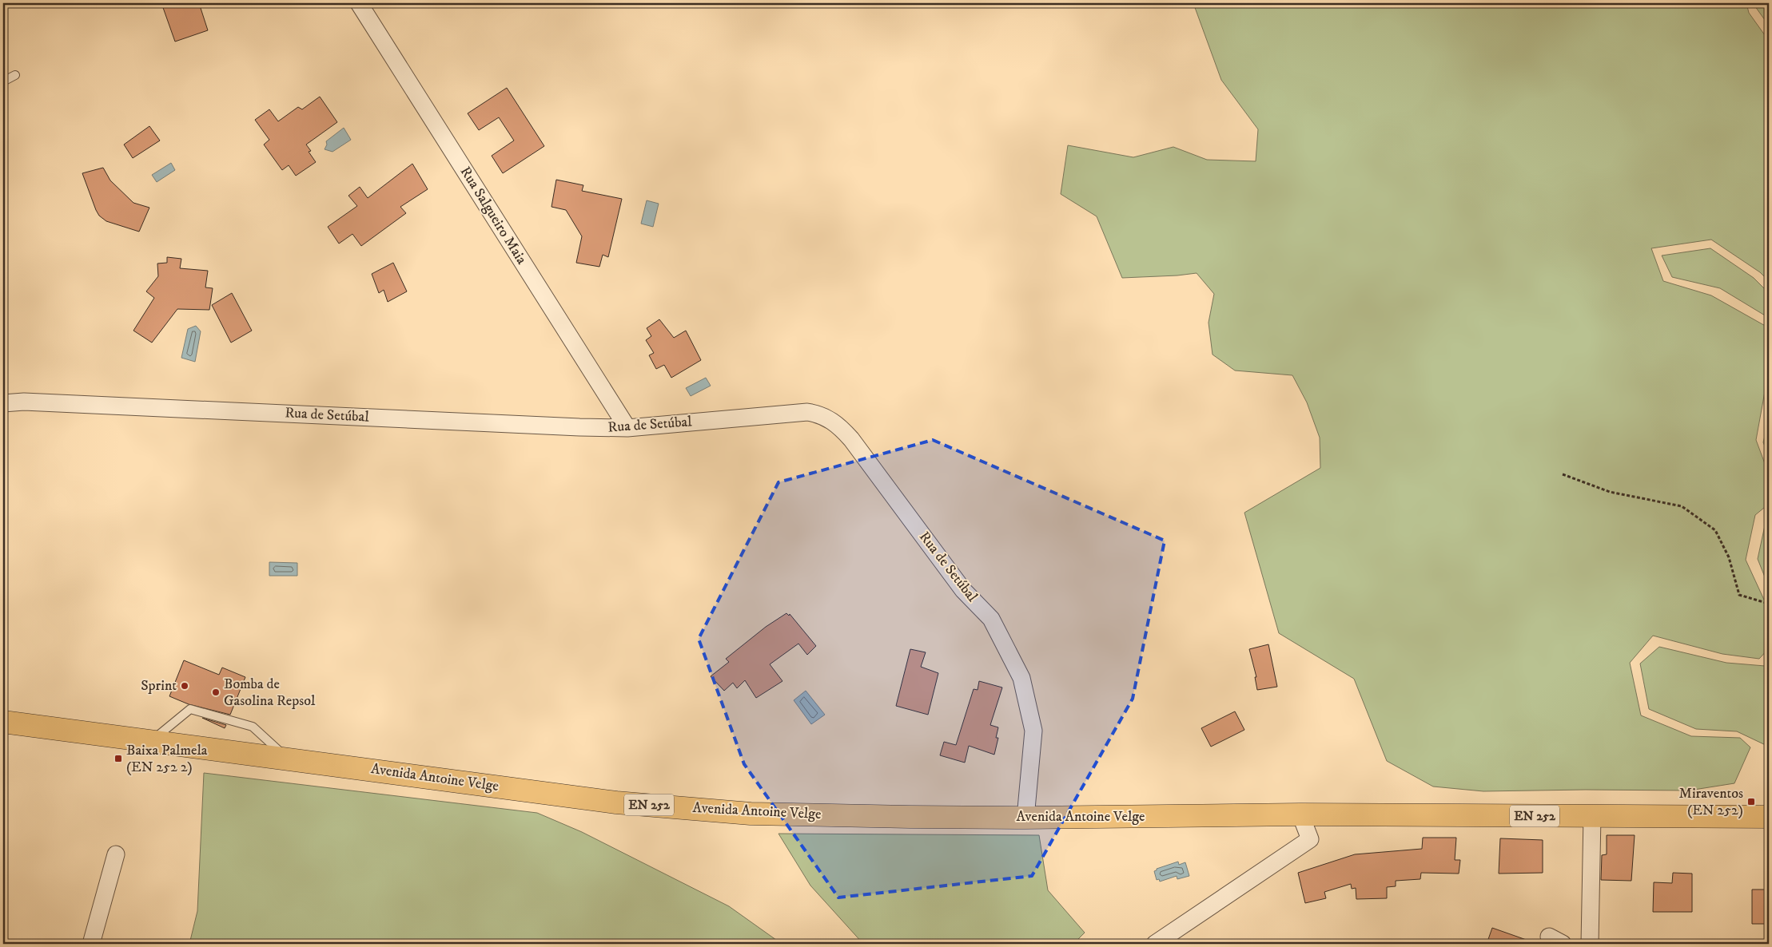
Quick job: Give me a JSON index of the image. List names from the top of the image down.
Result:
{
  "streets": {
    "main road": ["Avenida Antoine Velge", "EN 252"],
    "street": ["Rua Salgueiro Maia", "Rua de Setúbal"]
  },
  "crossings": [
    ["Rua Salgueiro Maia", "Rua de Setúbal"],
    ["Rua de Setúbal", "Avenida Antoine Velge"],
    ["Avenida Antoine Velge", "EN 252"]
  ],
  "places": {
    "other": ["Sprint", "Bomba de Gasolina Repsol"],
    "transit": ["Baixa Palmela (EN 252 2)", "Miraventos (EN 252)"]
  }
}
